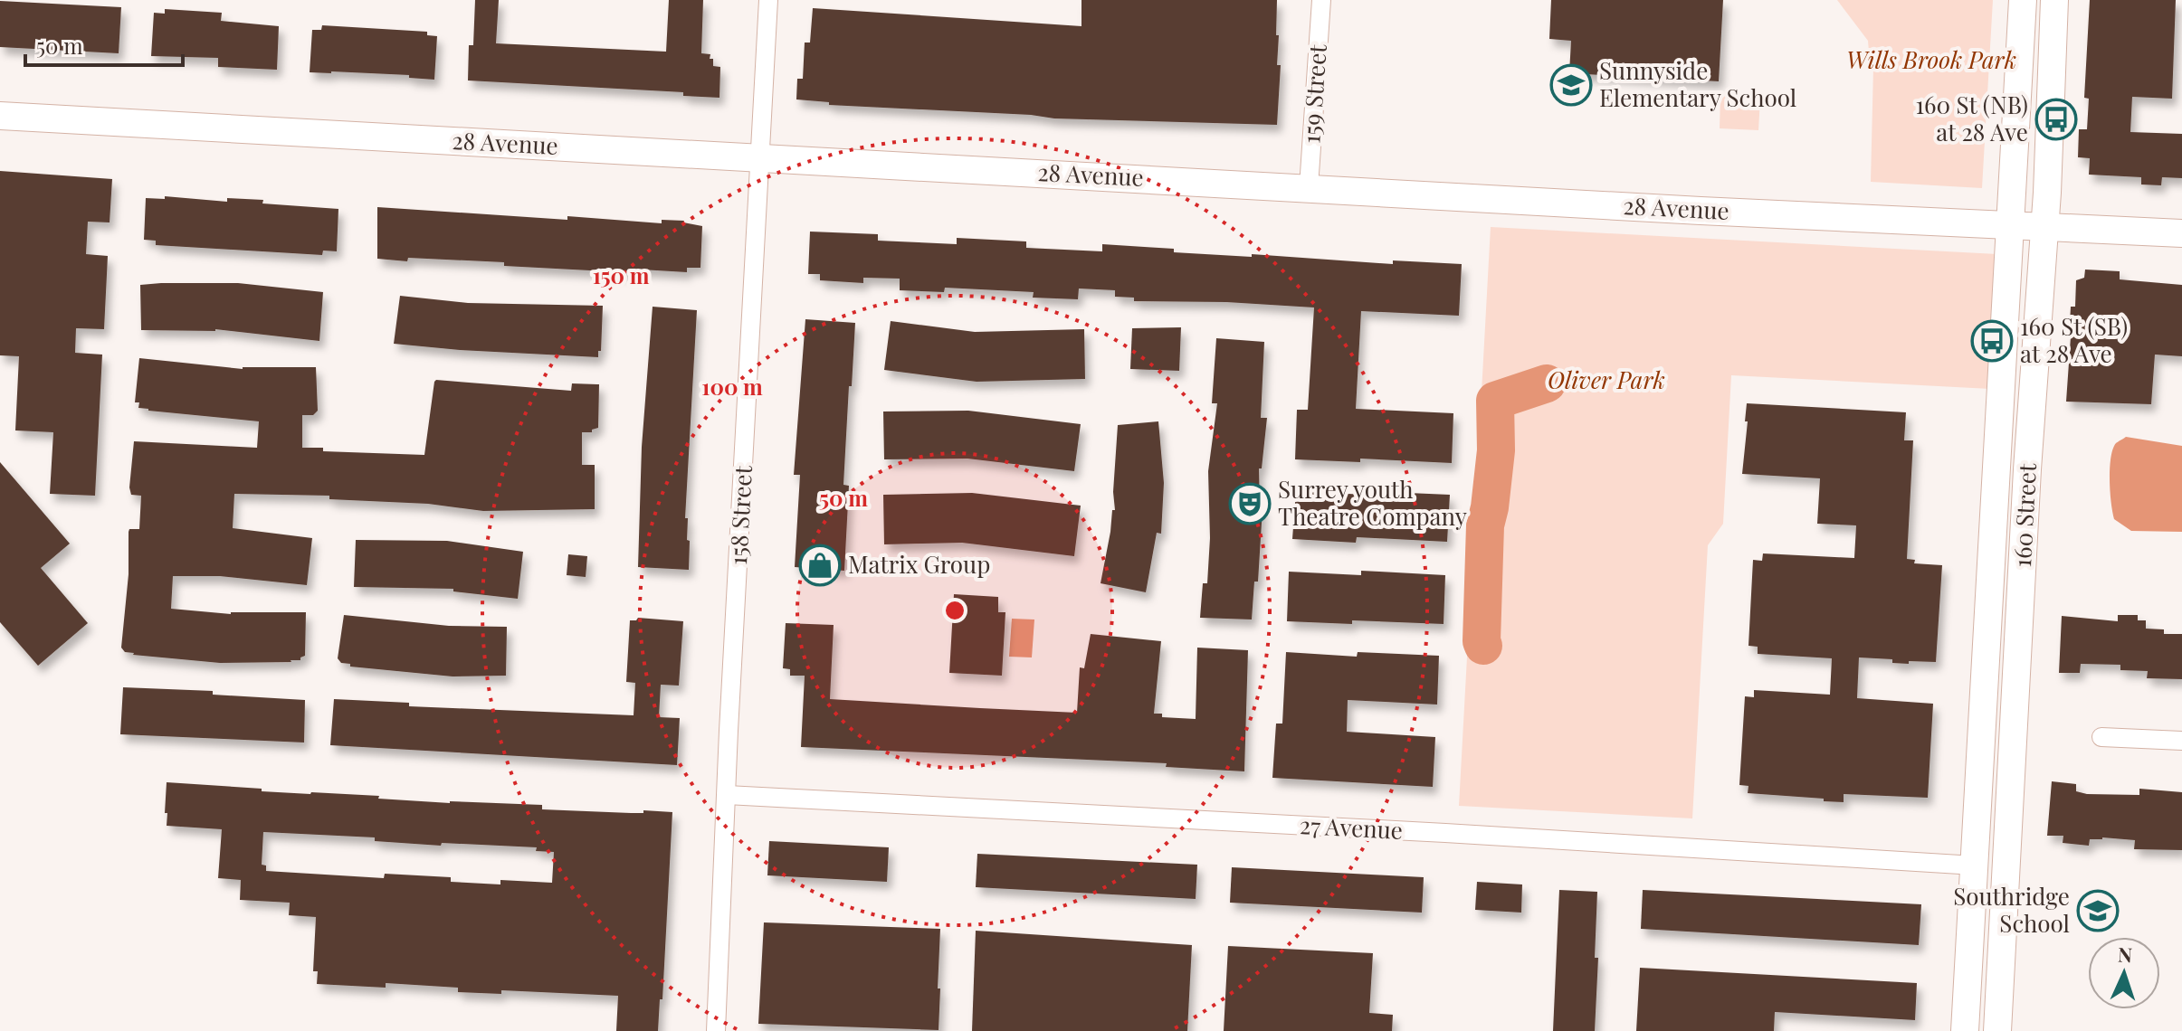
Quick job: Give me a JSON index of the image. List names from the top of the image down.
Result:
{
  "streets": {
    "main road": ["28 Avenue", "160 Street"],
    "street": ["159 Street", "158 Street", "27 Avenue"]
  },
  "crossings": [
    ["159 Street", "28 Avenue"],
    ["28 Avenue", "158 Street"],
    ["28 Avenue", "160 Street"],
    ["158 Street", "27 Avenue"],
    ["160 Street", "27 Avenue"]
  ],
  "parks": ["Wills Brook Park", "Oliver Park"],
  "places": {
    "school or university": ["Sunnyside Elementary School", "Southridge School"],
    "bus stop": ["160 St (NB) at 28 Ave", "160 St (SB) at 28 Ave"],
    "theatre": ["Surrey youth Theatre Company"],
    "shop": ["Matrix Group"]
  },
  "scale_bar": "50 m",
  "north": "top",
  "rings": ["150 m", "100 m", "50 m"]
}
